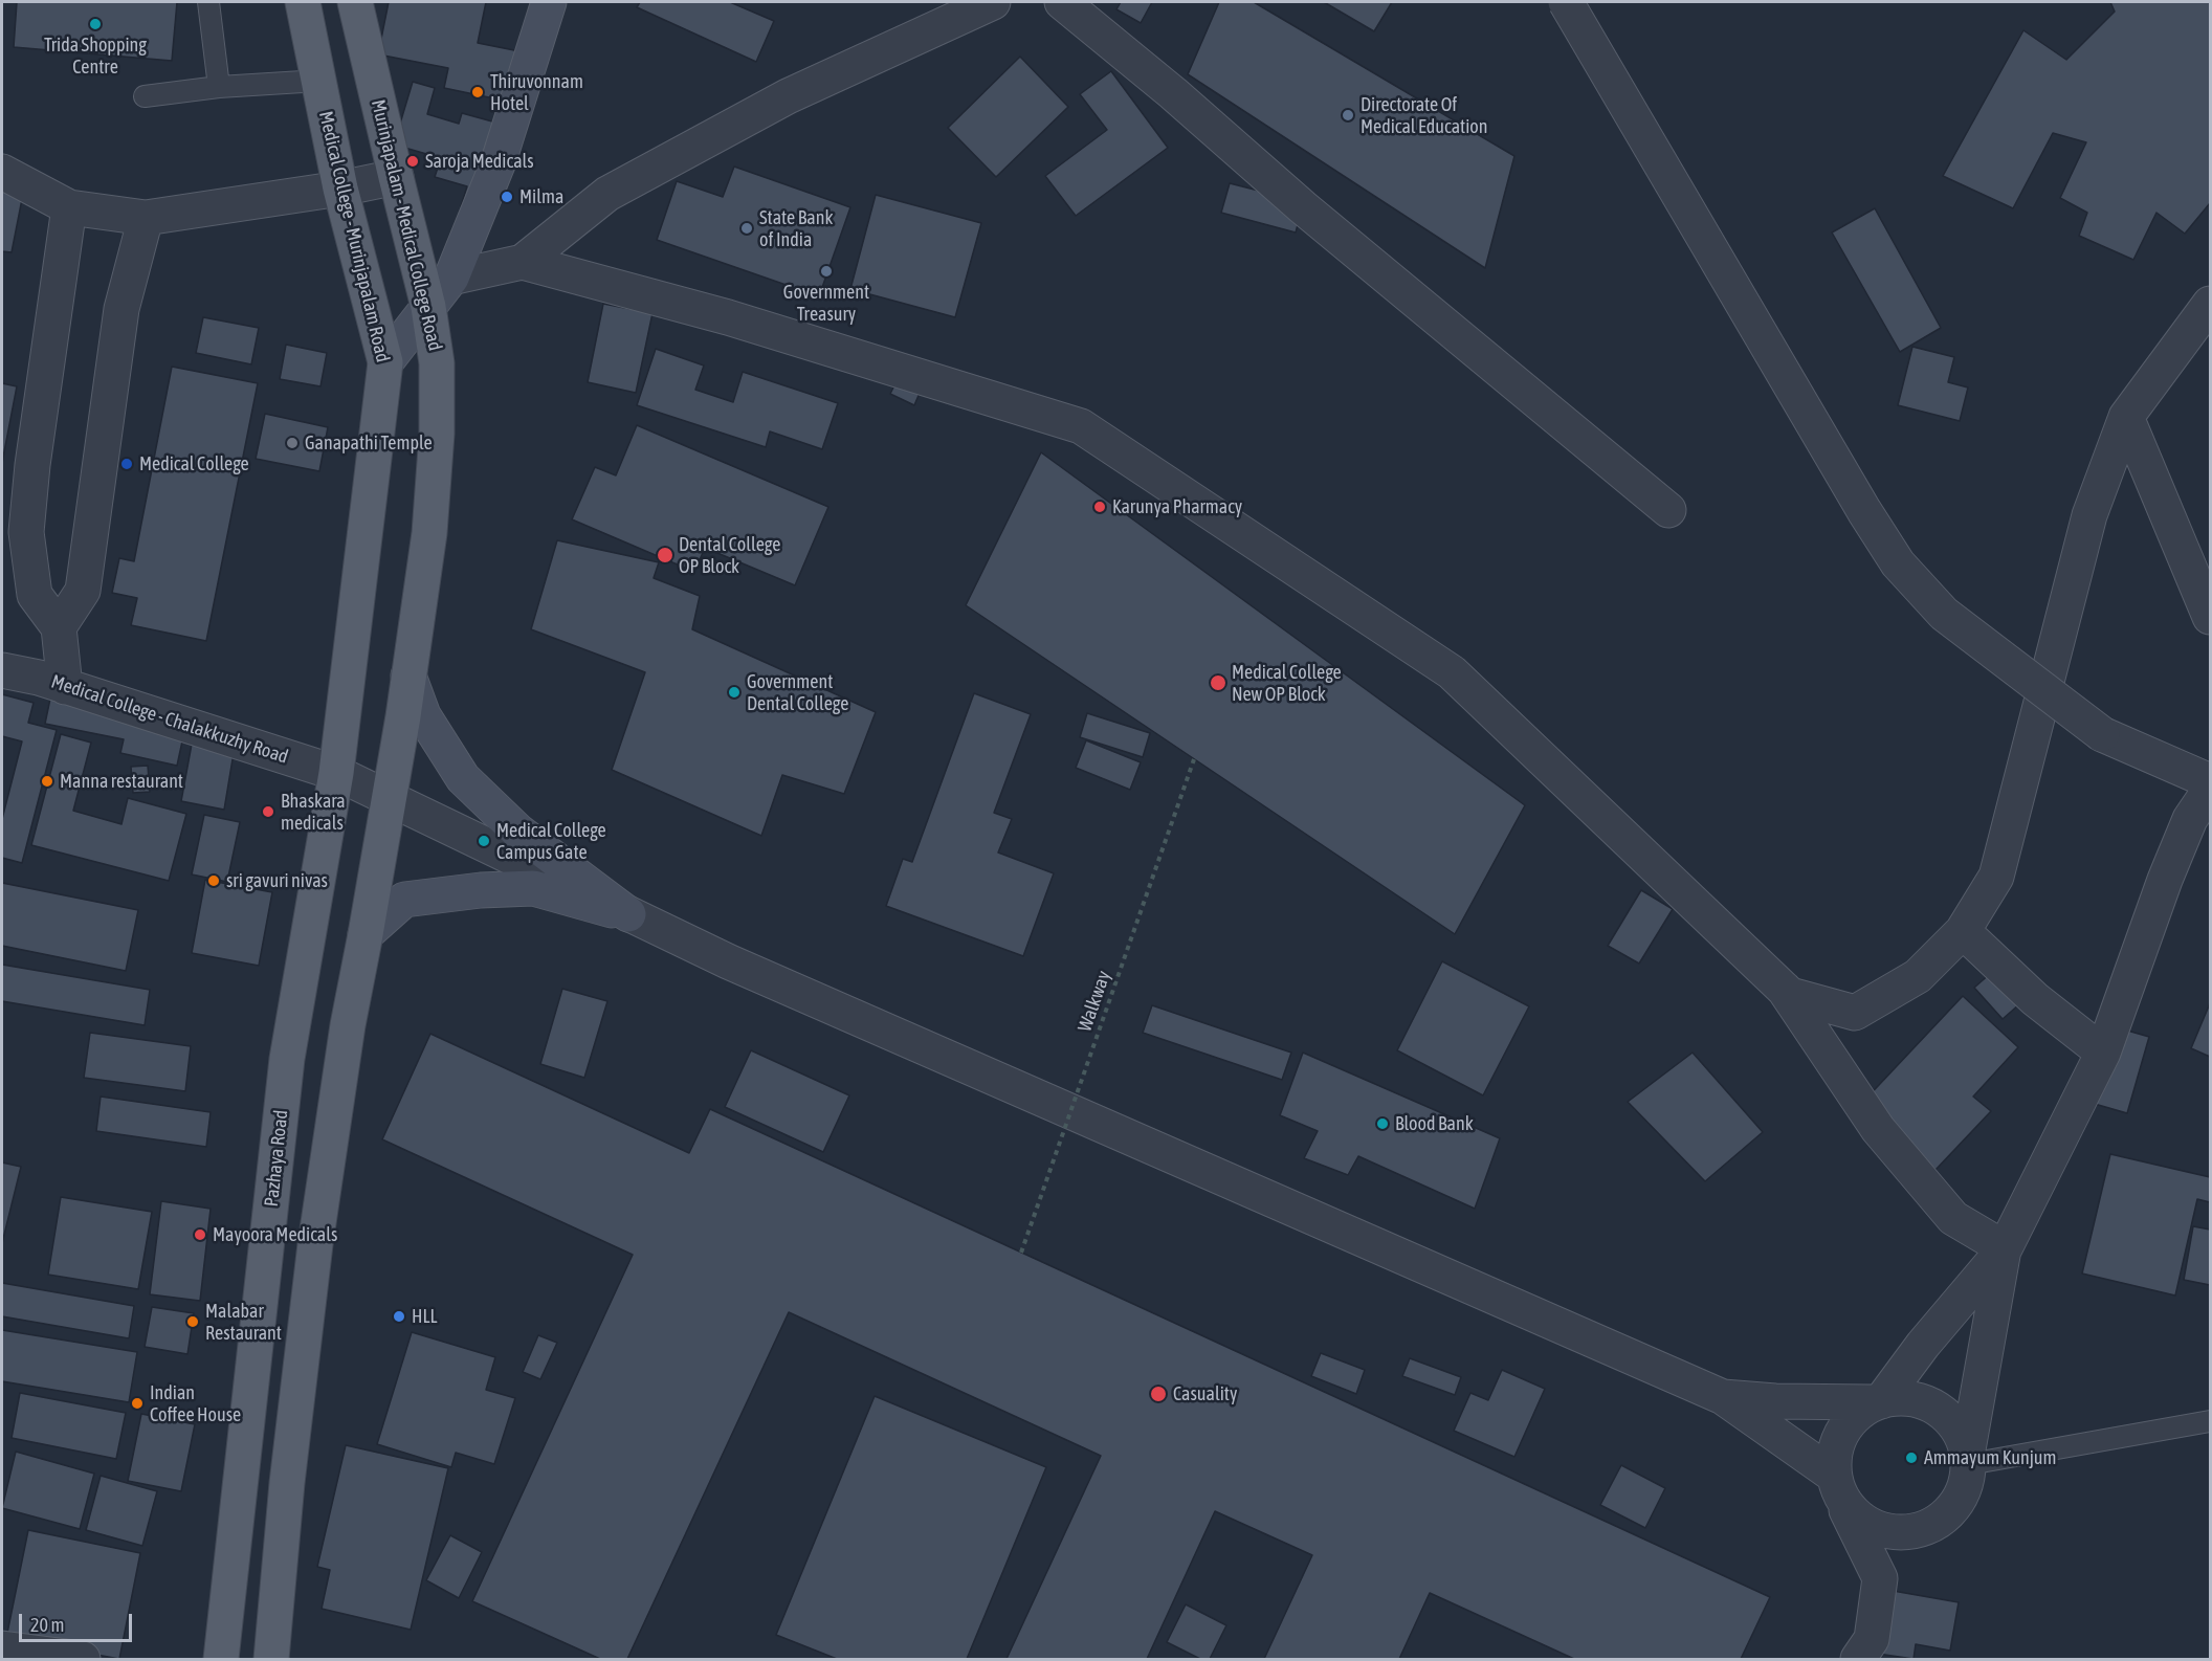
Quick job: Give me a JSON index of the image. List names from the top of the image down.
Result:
{
  "streets": {
    "main road": ["Murinjapalam - Medical College Road", "Medical College - Murinjapalam Road", "Pazhaya Road"],
    "street": ["Medical College - Chalakkuzhy Road"],
    "path": ["Walkway"]
  },
  "crossings": [
    ["Murinjapalam - Medical College Road", "Medical College - Chalakkuzhy Road"],
    ["Medical College - Murinjapalam Road", "Medical College - Chalakkuzhy Road"],
    ["Medical College - Murinjapalam Road", "Pazhaya Road"],
    ["Medical College - Chalakkuzhy Road", "Pazhaya Road"]
  ],
  "places": [
    "Trida Shopping Centre",
    "Thiruvonnam Hotel",
    "Directorate Of Medical Education",
    "Saroja Medicals",
    "Milma",
    "State Bank of India",
    "Government Treasury",
    "Ganapathi Temple",
    "Medical College",
    "Karunya Pharmacy",
    "Dental College OP Block",
    "Medical College New OP Block",
    "Government Dental College",
    "Manna restaurant",
    "Bhaskara medicals",
    "Medical College Campus Gate",
    "sri gavuri nivas",
    "Blood Bank",
    "Mayoora Medicals",
    "HLL",
    "Malabar Restaurant",
    "Casuality",
    "Indian Coffee House",
    "Ammayum Kunjum"
  ],
  "scale_bar": "20 m"
}
